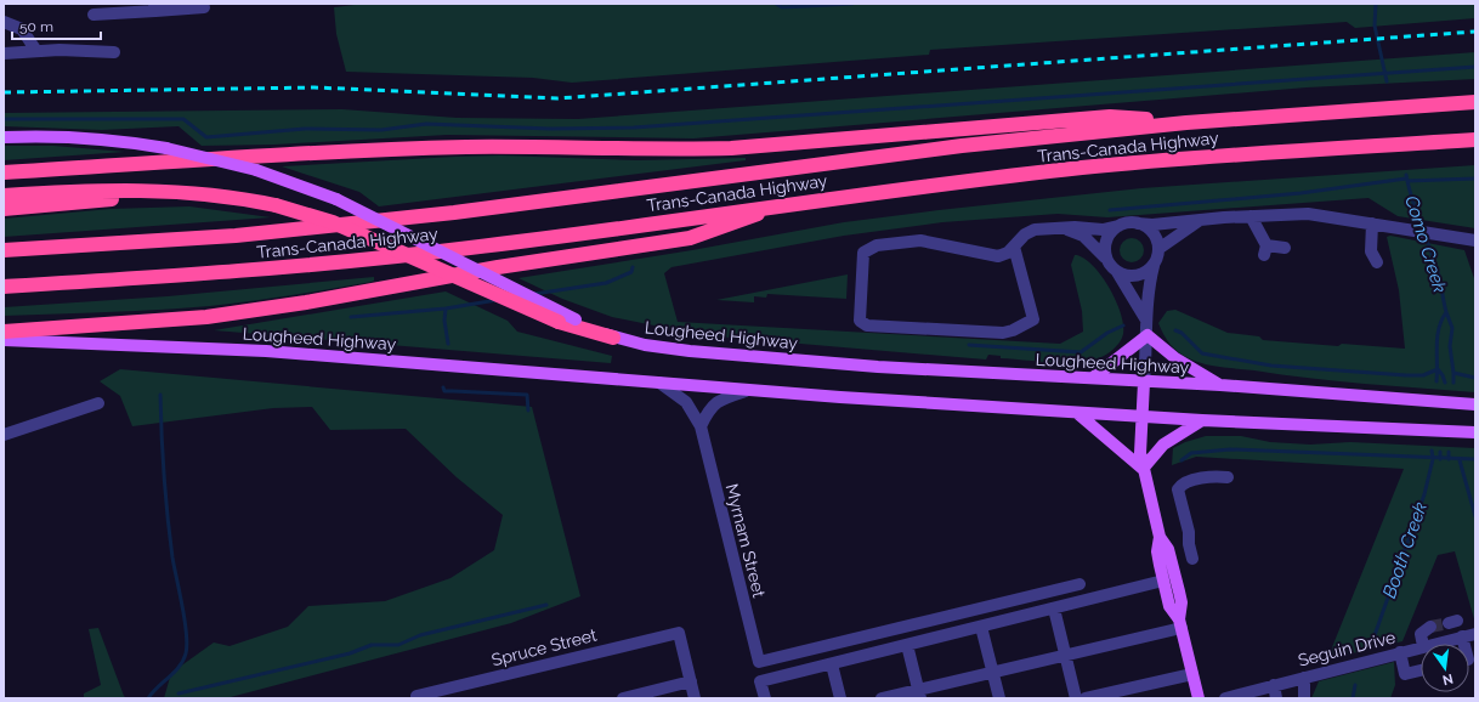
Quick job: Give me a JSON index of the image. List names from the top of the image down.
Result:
{
  "streets": {
    "highway": ["Trans-Canada Highway"],
    "main road": ["Lougheed Highway"],
    "street": ["Myrnam Street", "Spruce Street", "Seguin Drive"]
  },
  "crossings": [
    ["Lougheed Highway", "Myrnam Street"]
  ],
  "water": ["Como Creek", "Booth Creek"],
  "scale_bar": "50 m",
  "north": "bottom"
}
